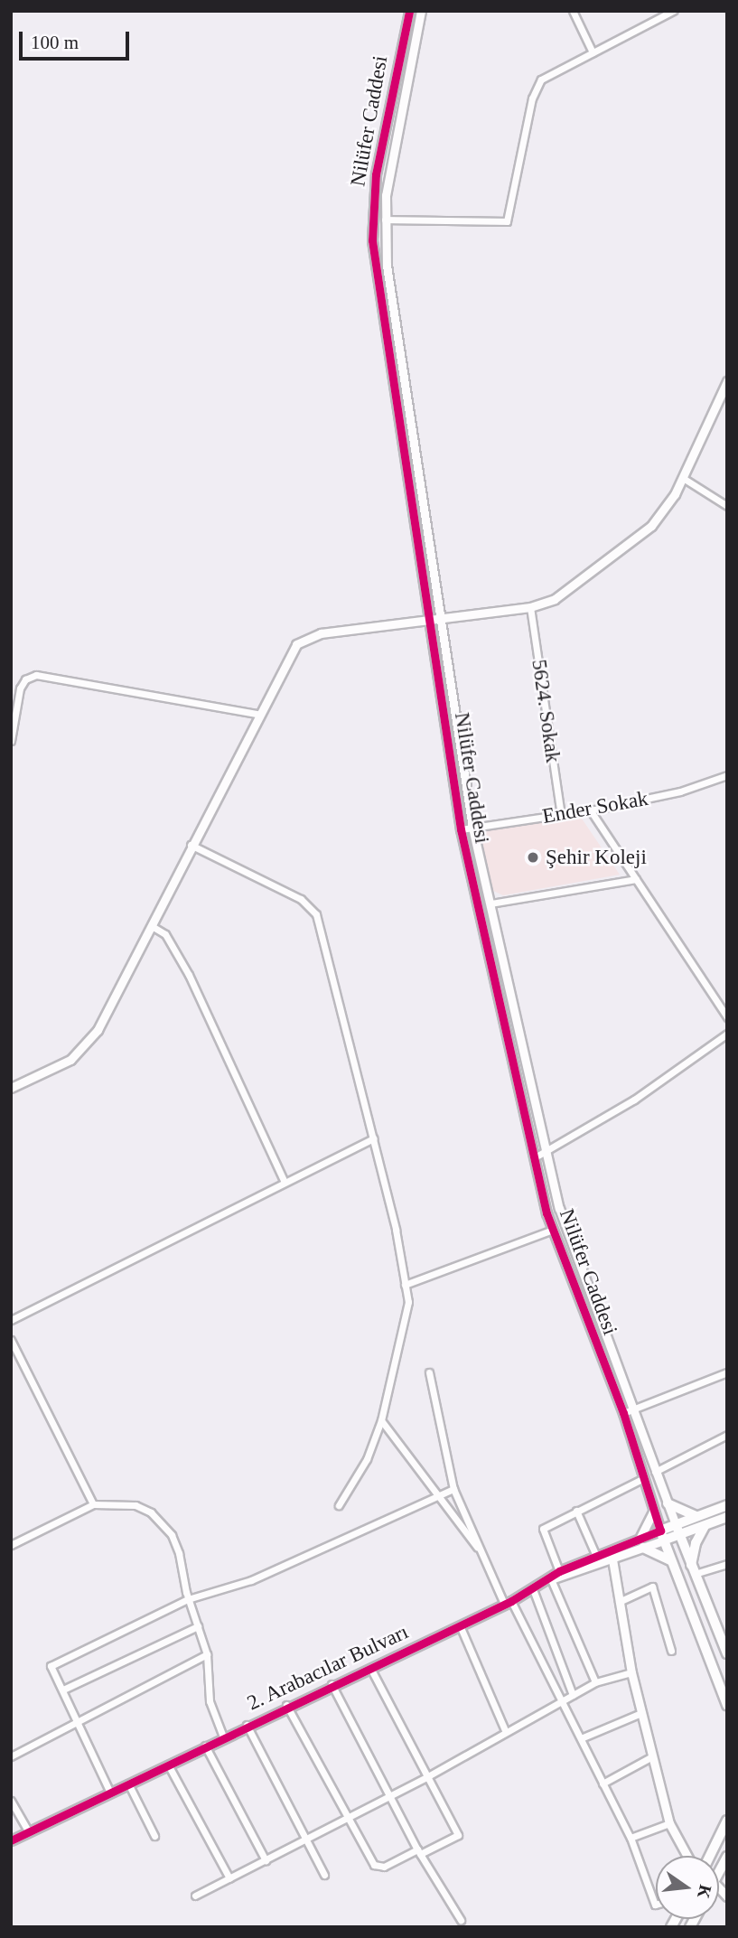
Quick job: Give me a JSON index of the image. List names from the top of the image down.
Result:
{
  "streets": {
    "street": [
      "Nilüfer Caddesi",
      "5624. Sokak",
      "Ender Sokak",
      "2. Arabacılar Bulvarı"
    ]
  },
  "crossings": [
    ["Nilüfer Caddesi", "Ender Sokak"],
    ["5624. Sokak", "Ender Sokak"]
  ],
  "places": ["Şehir Koleji"],
  "scale_bar": "100 m",
  "north": "right"
}
